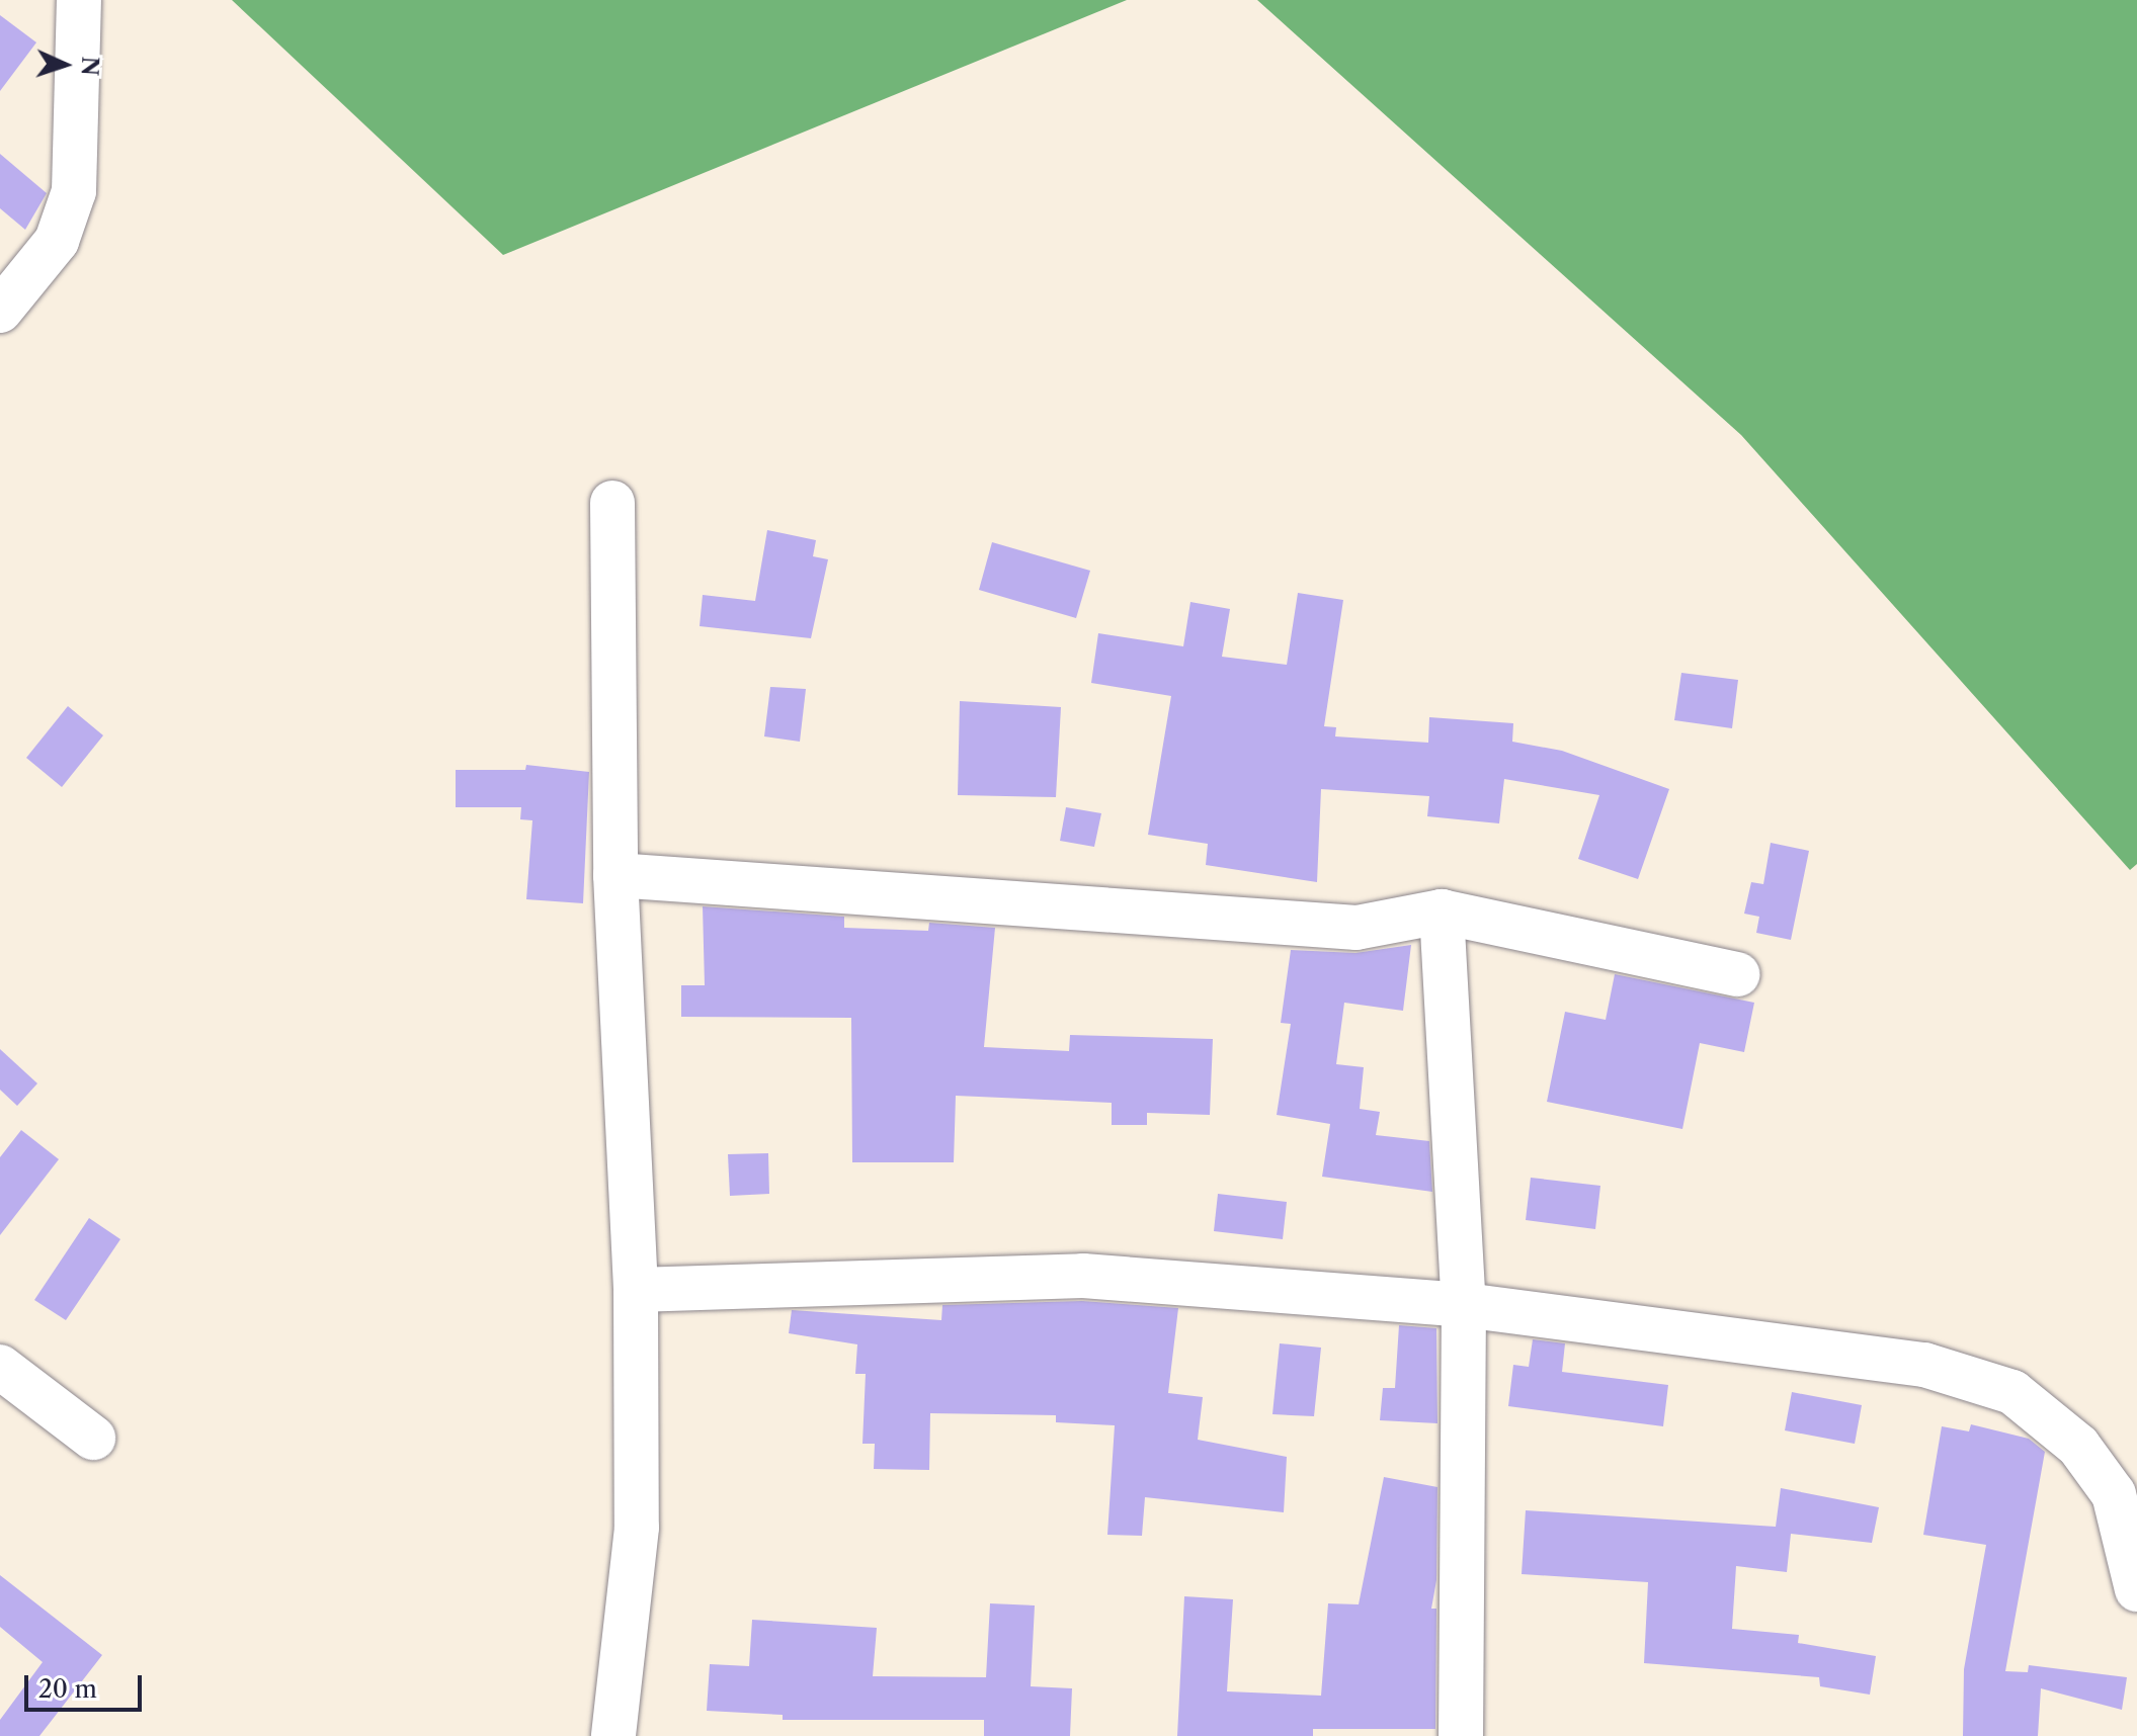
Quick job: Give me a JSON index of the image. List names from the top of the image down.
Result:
{
  "scale_bar": "20 m",
  "north": "right"
}
